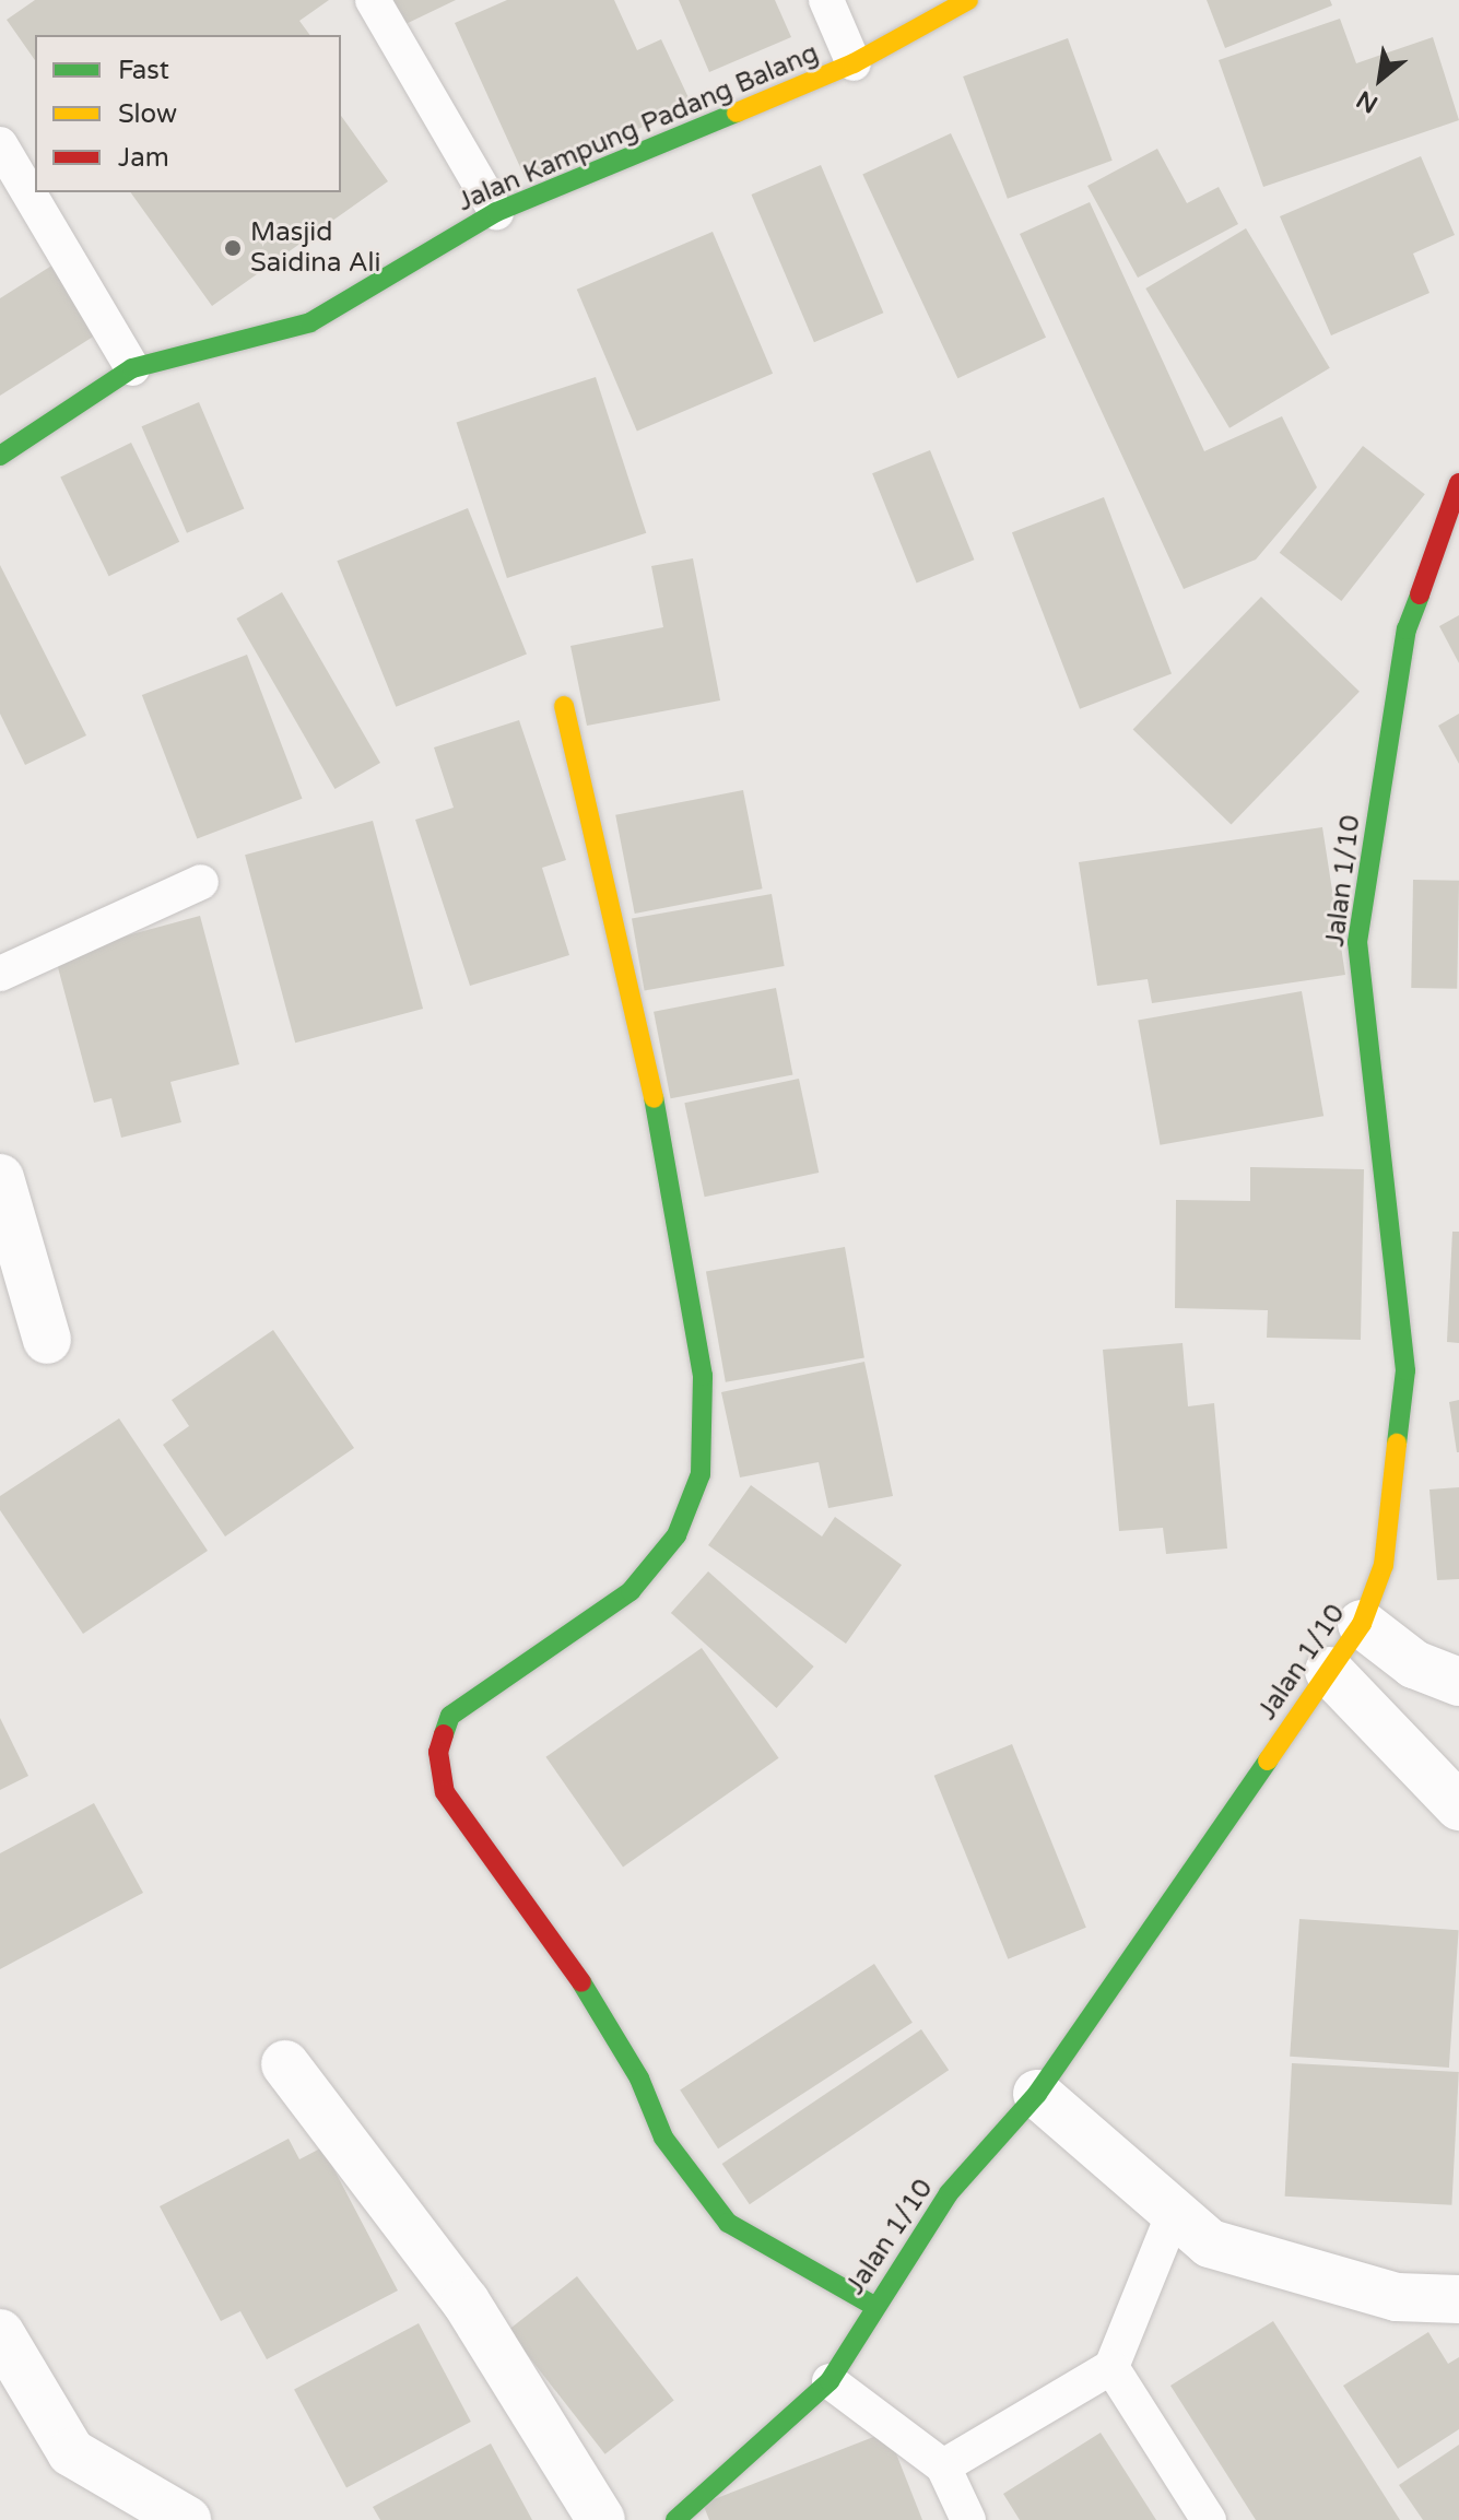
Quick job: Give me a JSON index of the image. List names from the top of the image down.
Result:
{
  "streets": {
    "street": ["Jalan Kampung Padang Balang", "Jalan 1/10"]
  },
  "places": ["Masjid Saidina Ali"],
  "legend": ["Fast", "Slow", "Jam"],
  "north": "bottom left"
}
